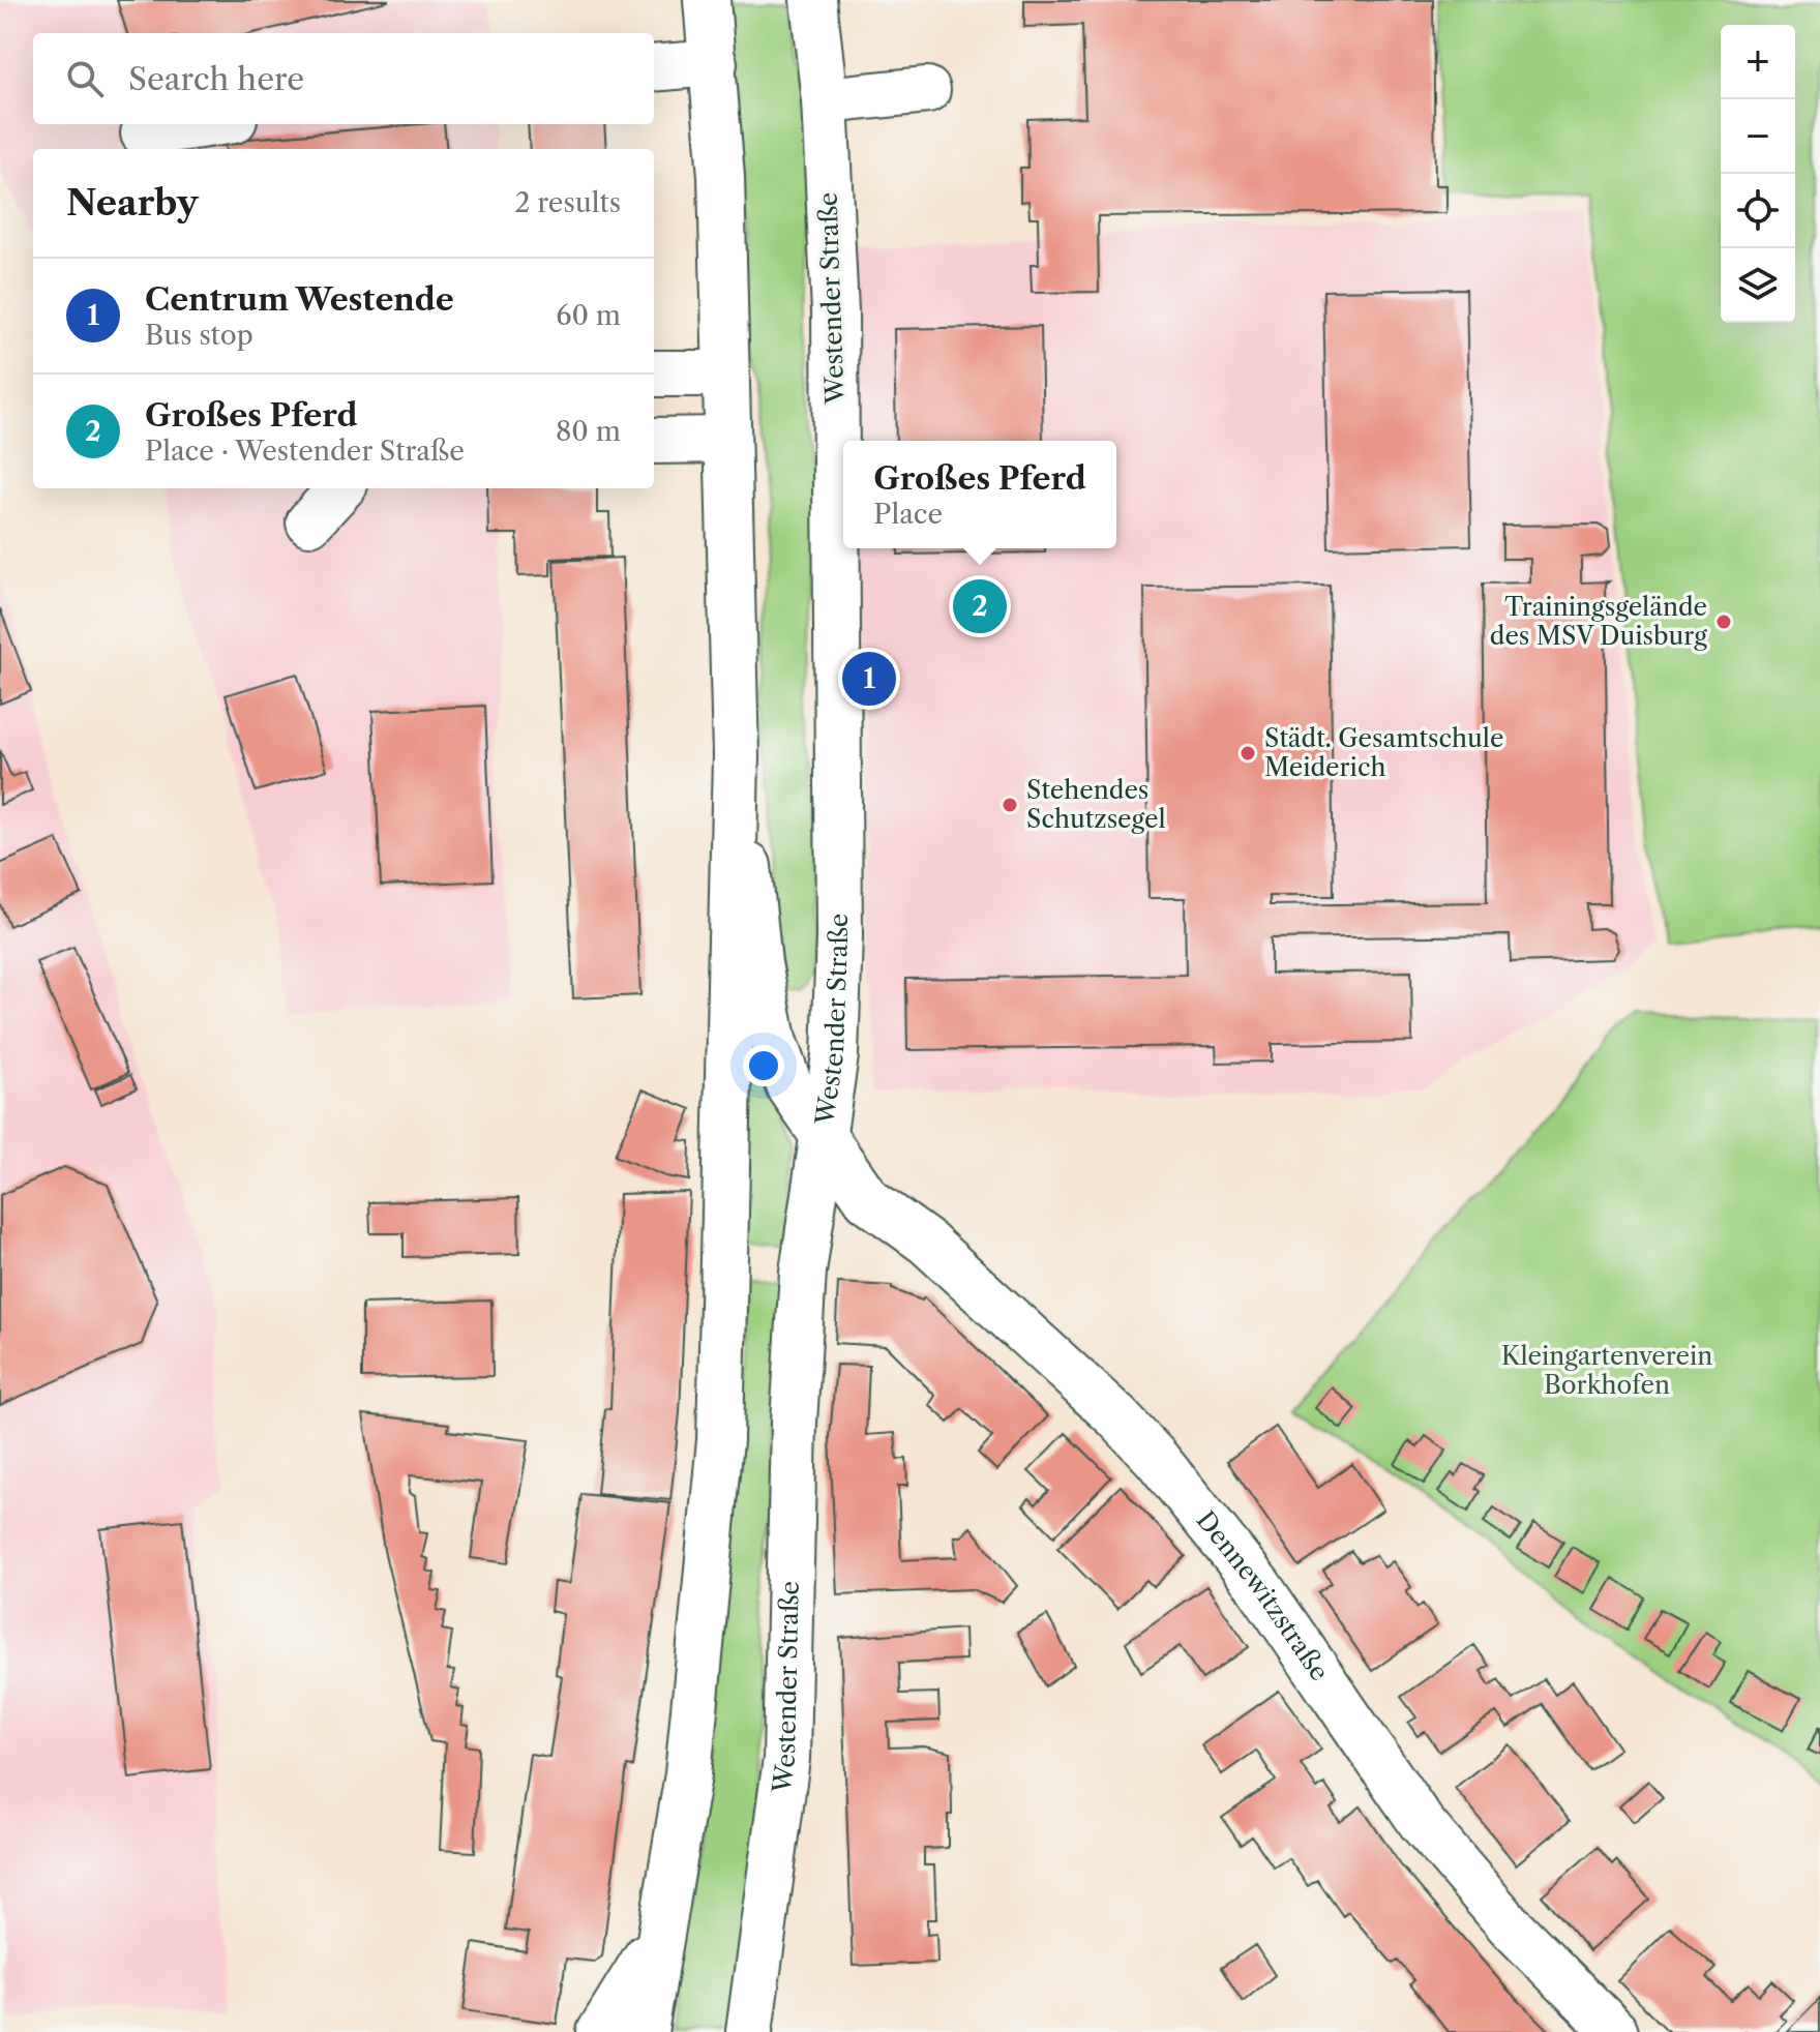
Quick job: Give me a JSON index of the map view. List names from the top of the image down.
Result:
{
  "streets": {
    "main road": ["Westender Straße", "Dennewitzstraße"]
  },
  "crossings": [
    ["Westender Straße", "Dennewitzstraße"]
  ],
  "parks": ["Kleingartenverein Borkhofen"],
  "places": ["Trainingsgelände des MSV Duisburg", "Städt. Gesamtschule Meiderich", "Stehendes Schutzsegel"],
  "page": {
    "map_buttons": ["+", "−"],
    "search": "Search here",
    "heading": ["Nearby", "2 results"],
    "list": [
      {
        "mark": "1",
        "name": "Centrum Westende",
        "note": "Bus stop",
        "value": "60 m"
      },
      {
        "mark": "2",
        "name": "Großes Pferd",
        "note": "Place · Westender Straße",
        "value": "80 m"
      }
    ],
    "popup": ["Großes Pferd", "Place"],
    "pins": ["2", "1"]
  }
}
